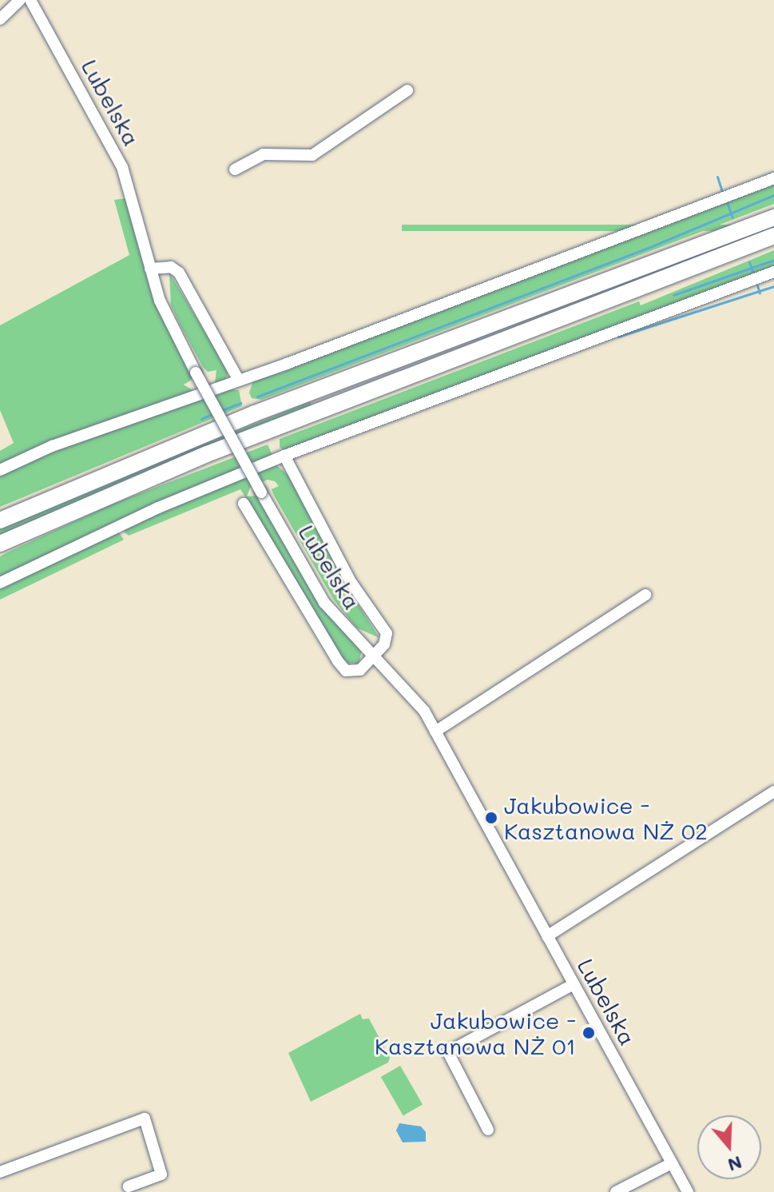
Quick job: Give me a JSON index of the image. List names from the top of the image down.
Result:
{
  "streets": {
    "street": ["Lubelska"]
  },
  "places": ["Jakubowice - Kasztanowa NŻ 02", "Jakubowice - Kasztanowa NŻ 01"],
  "north": "bottom"
}
